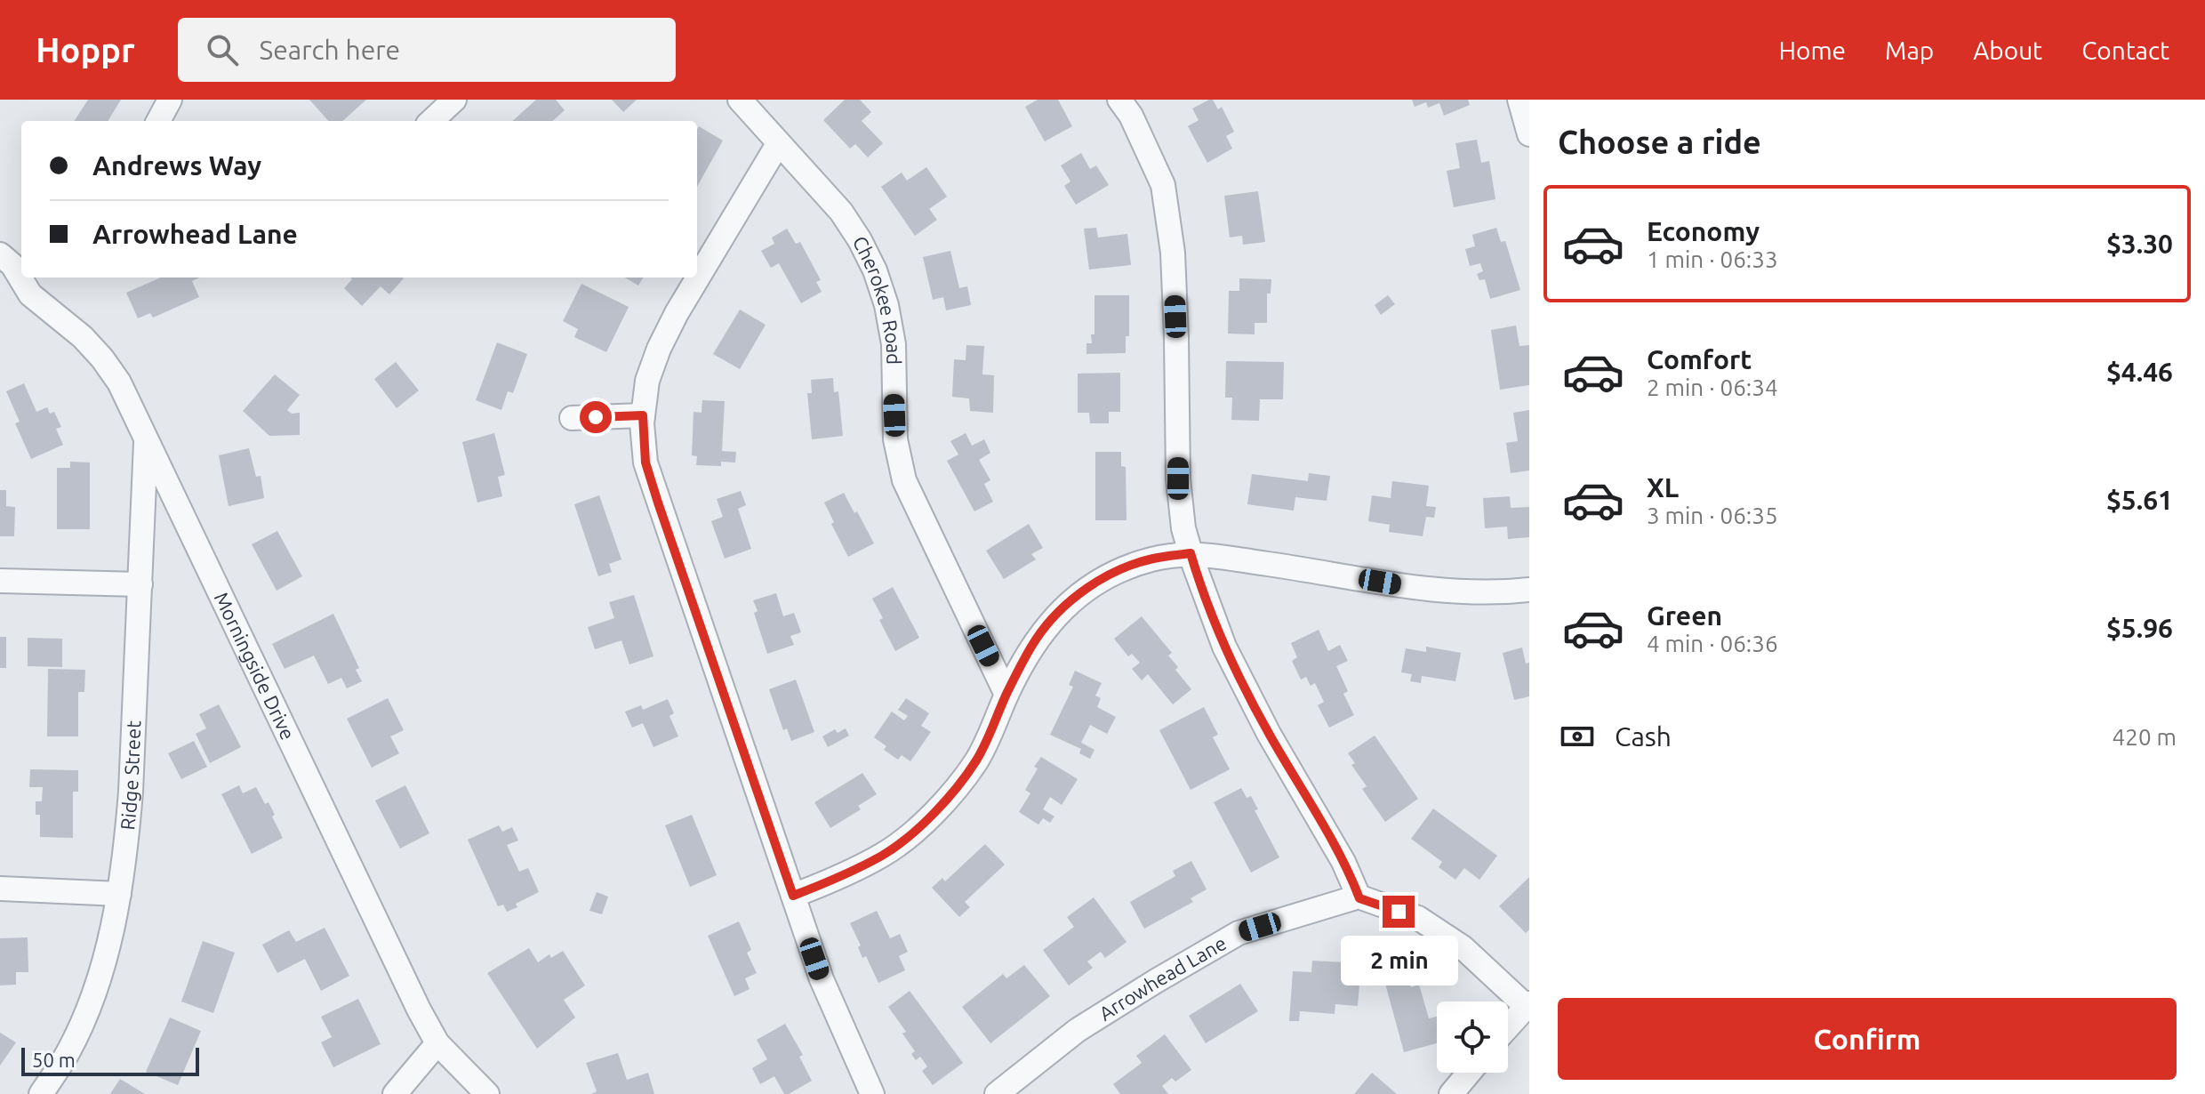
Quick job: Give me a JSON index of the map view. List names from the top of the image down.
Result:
{
  "streets": {
    "street": [
      "Cherokee Road",
      "Morningside Drive",
      "Ridge Street",
      "Arrowhead Lane"
    ]
  },
  "crossings": [
    ["Morningside Drive", "Ridge Street"]
  ],
  "scale_bar": "50 m",
  "page": {
    "header": "Hoppr",
    "search": "Search here",
    "nav": [
      "Home",
      "Map",
      "About",
      "Contact"
    ],
    "heading": "Choose a ride",
    "banner": ["Andrews Way", "Arrowhead Lane"],
    "list": [
      {
        "name": "Economy",
        "note": "1 min · 06:33",
        "value": "$3.30"
      },
      {
        "name": "Comfort",
        "note": "2 min · 06:34",
        "value": "$4.46"
      },
      {
        "name": "XL",
        "note": "3 min · 06:35",
        "value": "$5.61"
      },
      {
        "name": "Green",
        "note": "4 min · 06:36",
        "value": "$5.96"
      }
    ],
    "pay": ["Cash", "420 m"],
    "bubble": "2 min",
    "buttons": "Confirm",
    "scale": "50 m"
  }
}
